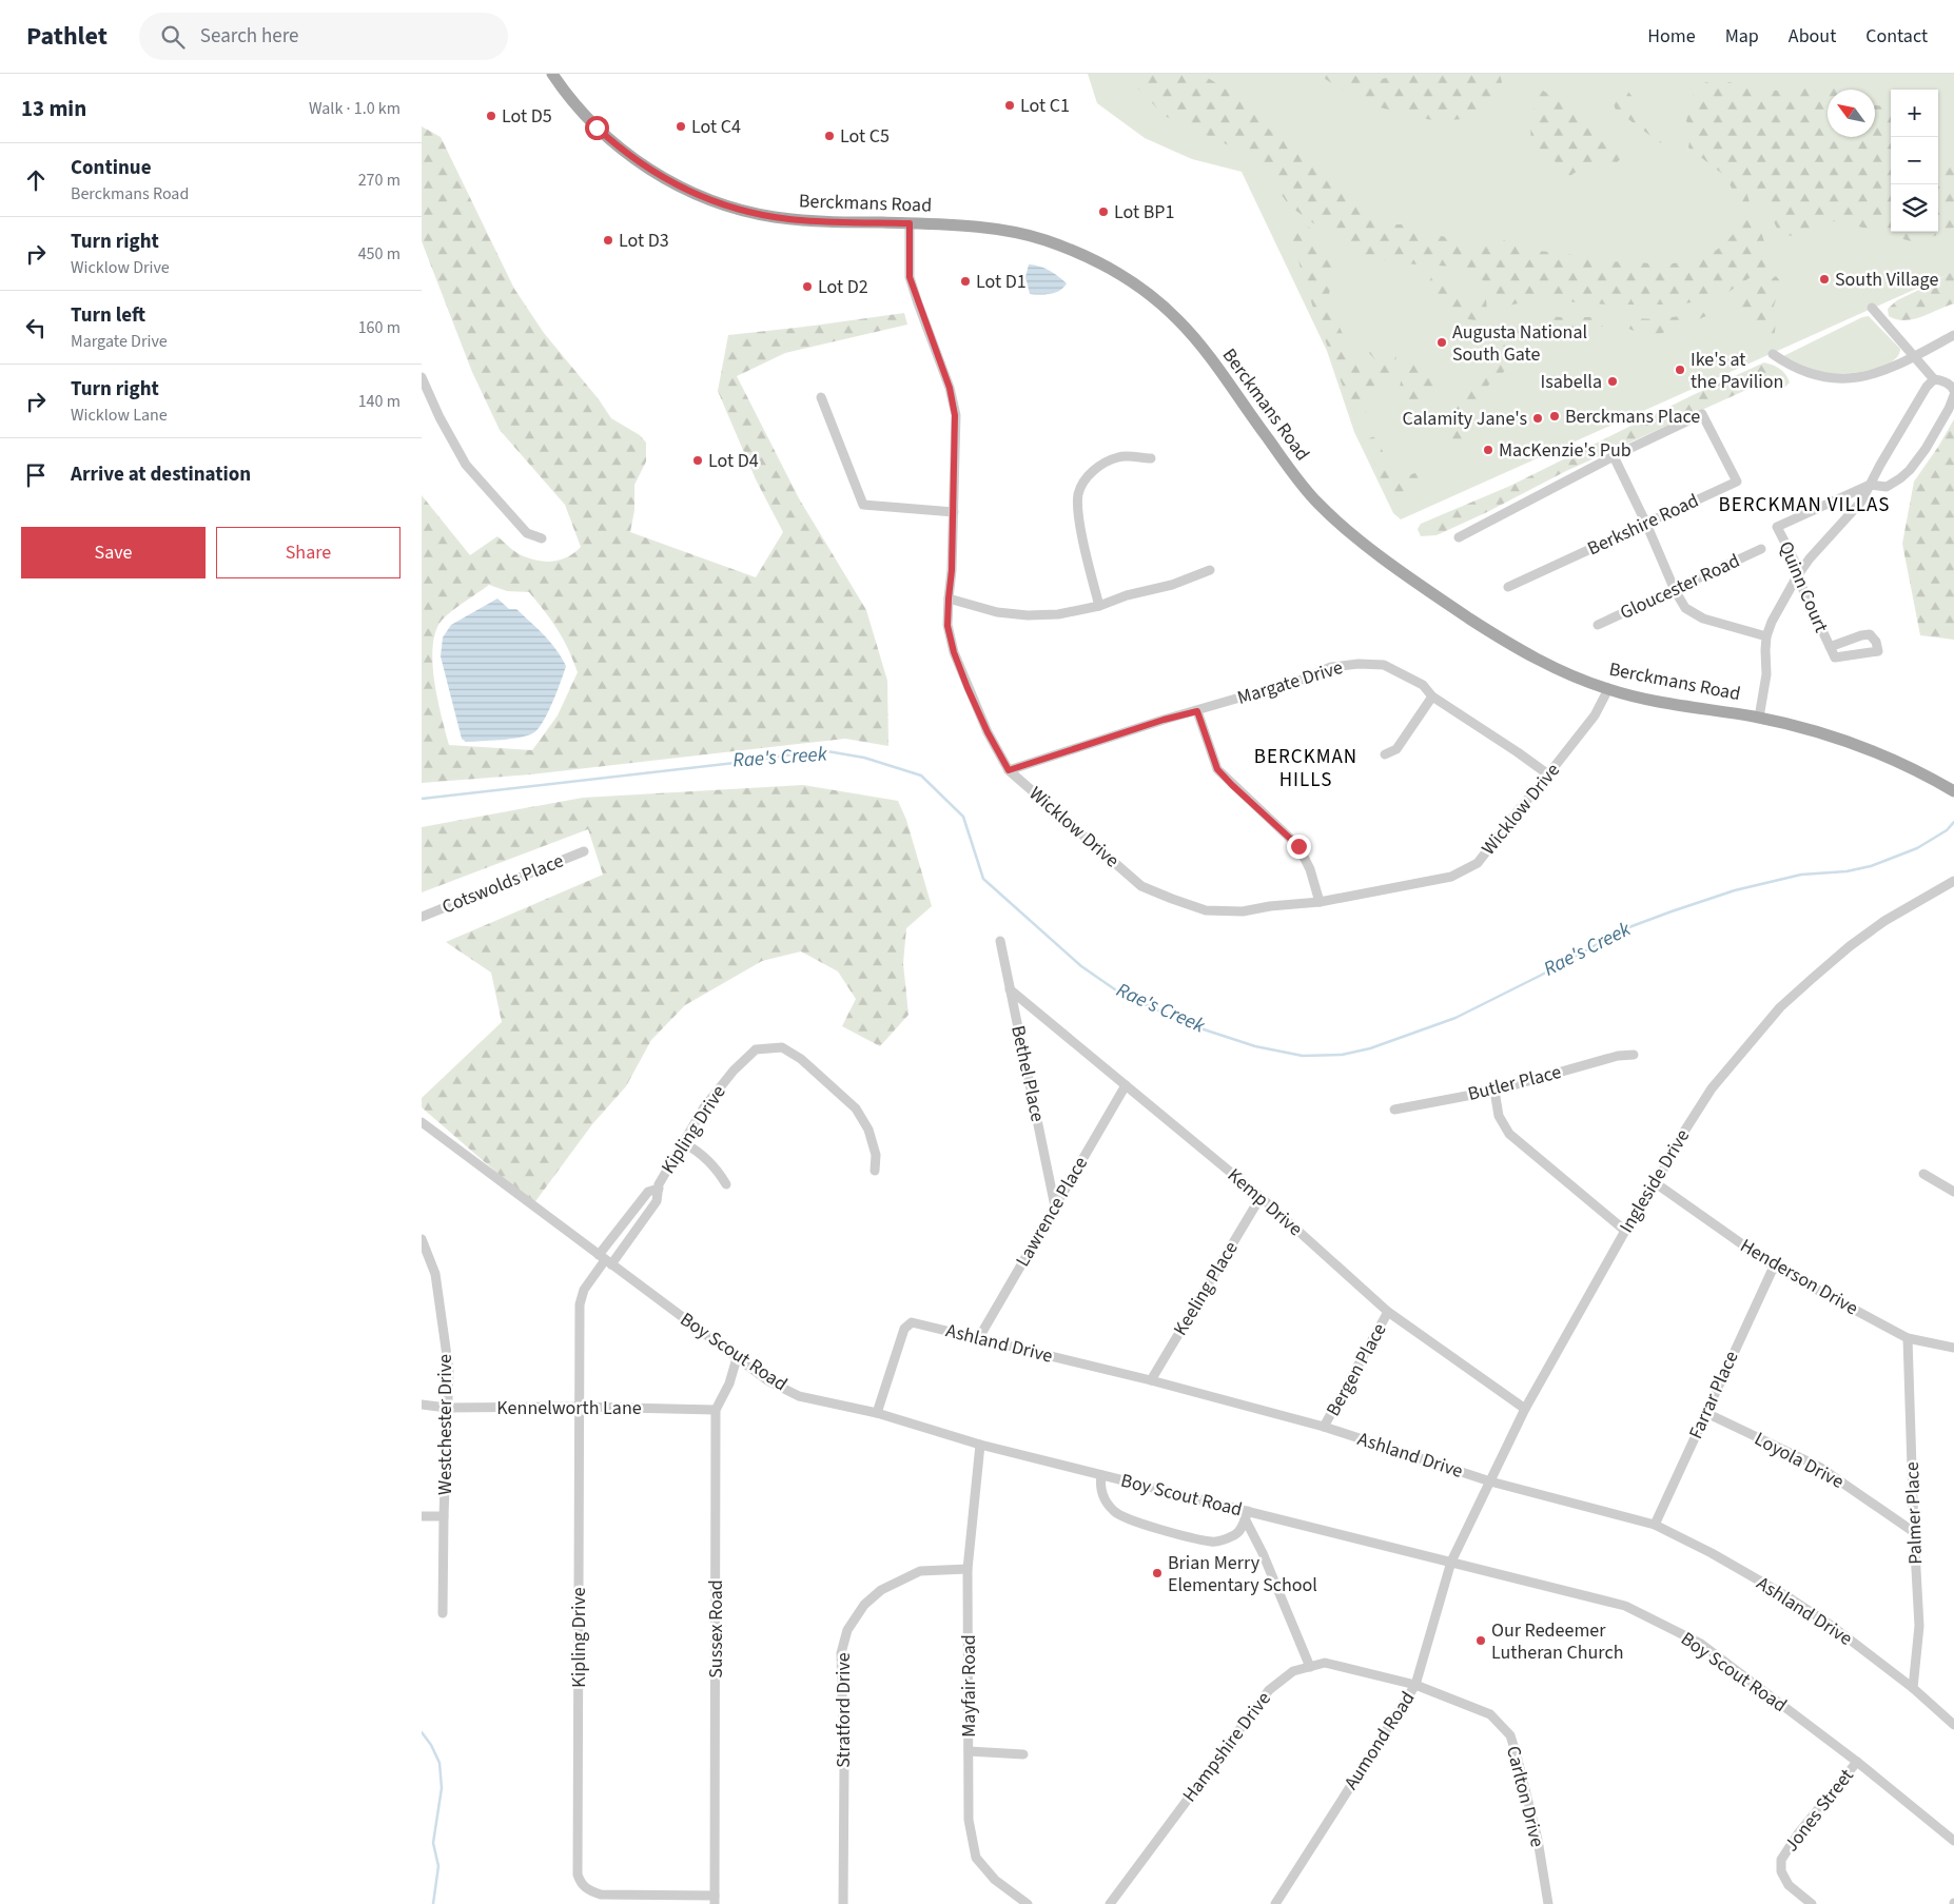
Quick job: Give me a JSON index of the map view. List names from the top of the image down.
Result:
{
  "streets": {
    "main road": ["Berckmans Road"],
    "street": [
      "Berkshire Road",
      "Gloucester Road",
      "Quinn Court",
      "Margate Drive",
      "Wicklow Drive",
      "Cotswolds Place",
      "Bethel Place",
      "Butler Place",
      "Kipling Drive",
      "Ingleside Drive",
      "Kemp Drive",
      "Lawrence Place",
      "Henderson Drive",
      "Keeling Place",
      "Ashland Drive",
      "Boy Scout Road",
      "Bergen Place",
      "Farrar Place",
      "Kennelworth Lane",
      "Westchester Drive",
      "Loyola Drive",
      "Palmer Place",
      "Sussex Road",
      "Mayfair Road",
      "Stratford Drive",
      "Aumond Road",
      "Hampshire Drive",
      "Carlton Drive",
      "Jones Street"
    ]
  },
  "crossings": [
    ["Berckmans Road", "Wicklow Drive"],
    ["Margate Drive", "Wicklow Drive"],
    ["Bethel Place", "Kemp Drive"],
    ["Bethel Place", "Lawrence Place"],
    ["Kipling Drive", "Boy Scout Road"],
    ["Kipling Drive", "Kennelworth Lane"],
    ["Kipling Drive", "Sussex Road"],
    ["Ingleside Drive", "Kemp Drive"],
    ["Ingleside Drive", "Henderson Drive"],
    ["Ingleside Drive", "Ashland Drive"],
    ["Ingleside Drive", "Boy Scout Road"],
    ["Ingleside Drive", "Aumond Road"],
    ["Kemp Drive", "Lawrence Place"],
    ["Kemp Drive", "Keeling Place"],
    ["Kemp Drive", "Bergen Place"],
    ["Lawrence Place", "Ashland Drive"],
    ["Henderson Drive", "Farrar Place"],
    ["Henderson Drive", "Palmer Place"],
    ["Keeling Place", "Ashland Drive"],
    ["Ashland Drive", "Boy Scout Road"],
    ["Ashland Drive", "Bergen Place"],
    ["Ashland Drive", "Farrar Place"],
    ["Ashland Drive", "Palmer Place"],
    ["Boy Scout Road", "Sussex Road"],
    ["Boy Scout Road", "Mayfair Road"],
    ["Boy Scout Road", "Aumond Road"],
    ["Boy Scout Road", "Jones Street"],
    ["Farrar Place", "Loyola Drive"],
    ["Kennelworth Lane", "Westchester Drive"],
    ["Kennelworth Lane", "Sussex Road"],
    ["Loyola Drive", "Palmer Place"],
    ["Mayfair Road", "Stratford Drive"],
    ["Aumond Road", "Hampshire Drive"],
    ["Aumond Road", "Carlton Drive"],
    ["Hampshire Drive", "Carlton Drive"]
  ],
  "districts": ["BERCKMAN VILLAS", "BERCKMAN HILLS"],
  "water": ["Rae's Creek"],
  "places": [
    "Lot C1",
    "Lot D5",
    "Lot C4",
    "Lot C5",
    "Lot BP1",
    "Lot D3",
    "South Village",
    "Lot D1",
    "Lot D2",
    "Augusta National South Gate",
    "Ike's at the Pavilion",
    "Isabella",
    "Berckmans Place",
    "Calamity Jane's",
    "MacKenzie's Pub",
    "Lot D4",
    "Brian Merry Elementary School",
    "Our Redeemer Lutheran Church"
  ],
  "north": "top left",
  "page": {
    "header": "Pathlet",
    "search": "Search here",
    "nav": [
      "Home",
      "Map",
      "About",
      "Contact"
    ],
    "heading": ["13 min", "Walk · 1.0 km"],
    "map_buttons": ["+", "−"],
    "list": [
      ["Continue", "Berckmans Road", "270 m"],
      ["Turn right", "Wicklow Drive", "450 m"],
      ["Turn left", "Margate Drive", "160 m"],
      ["Turn right", "Wicklow Lane", "140 m"],
      "Arrive at destination"
    ],
    "buttons": ["Save", "Share"]
  }
}
